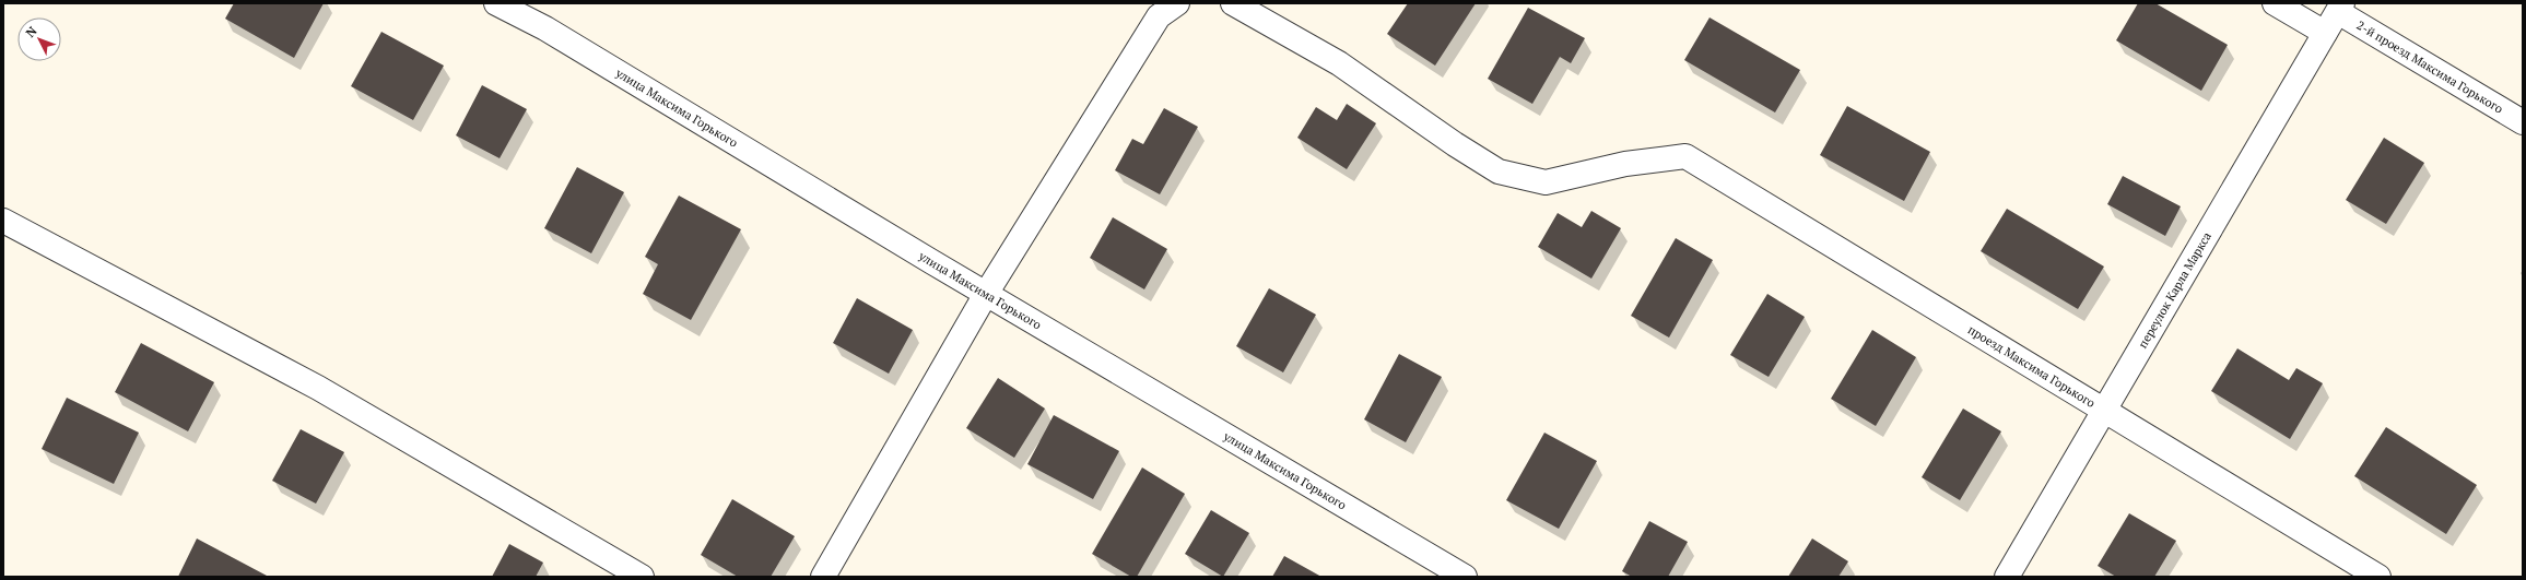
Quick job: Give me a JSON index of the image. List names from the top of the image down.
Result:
{
  "streets": {
    "street": [
      "2-й проезд Максима Горького",
      "улица Максима Горького",
      "переулок Карла Маркса",
      "проезд Максима Горького"
    ]
  },
  "crossings": [
    ["2-й проезд Максима Горького", "переулок Карла Маркса"],
    ["переулок Карла Маркса", "проезд Максима Горького"]
  ],
  "north": "top left"
}
